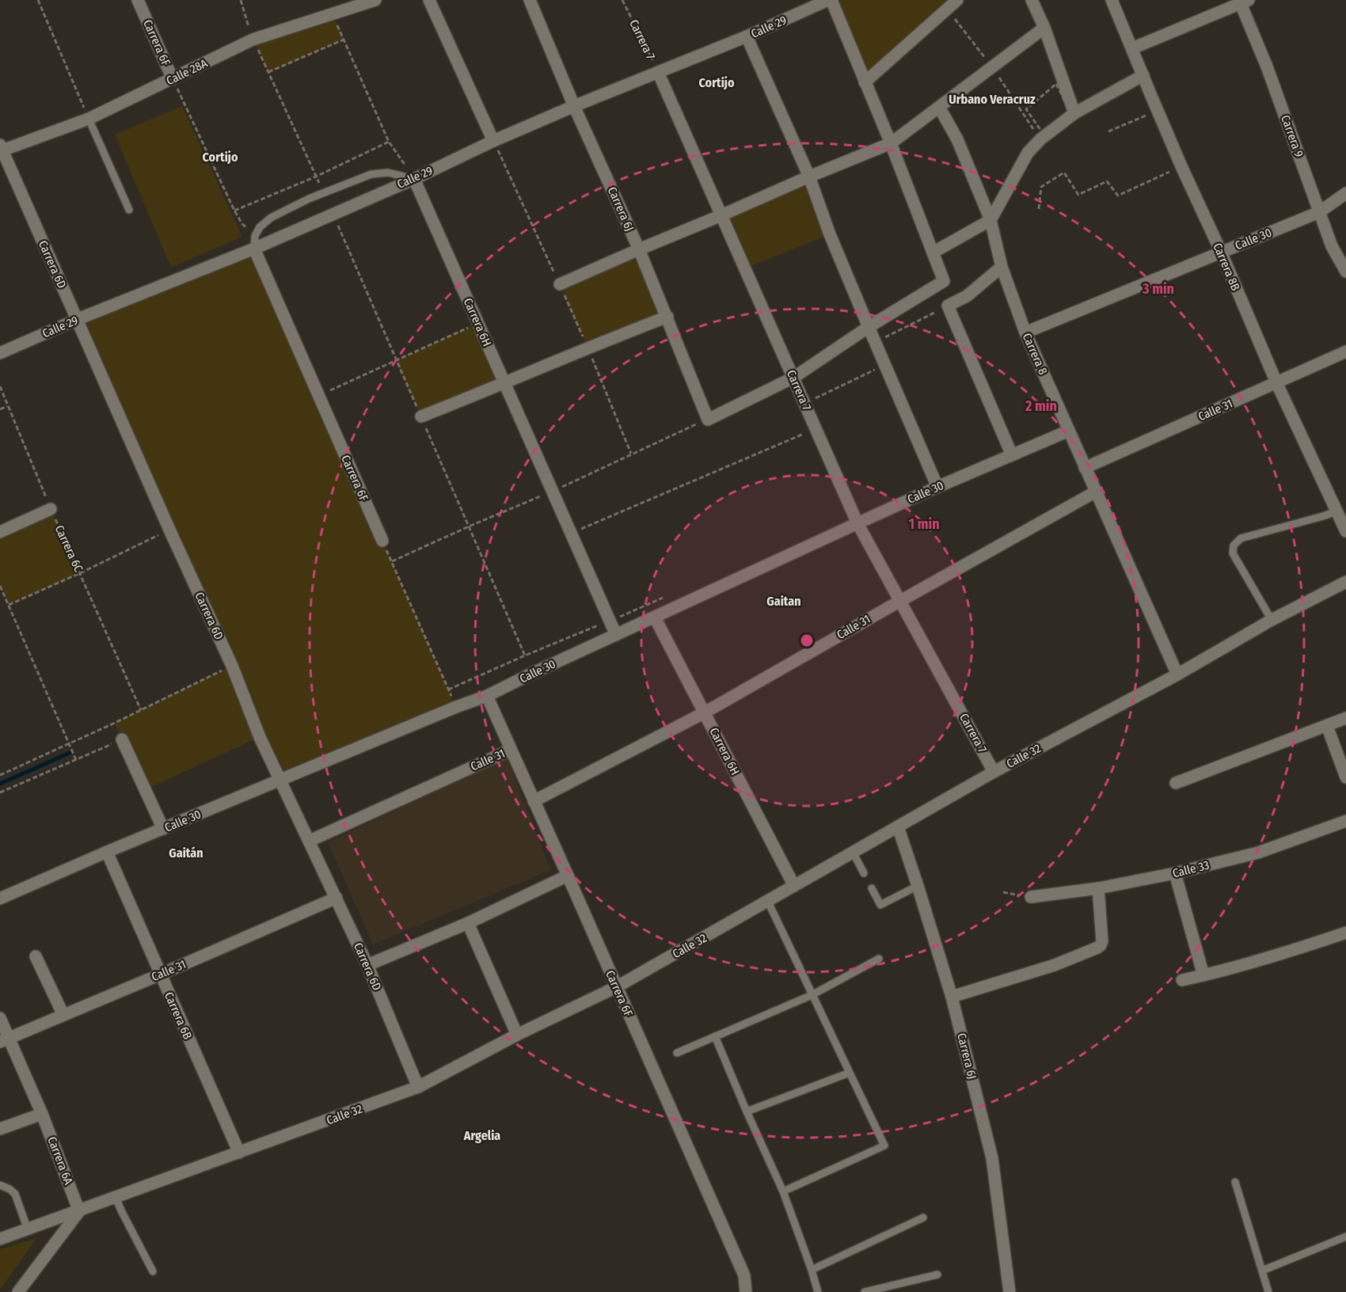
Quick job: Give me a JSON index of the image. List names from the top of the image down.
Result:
{
  "streets": {
    "street": [
      "Calle 29",
      "Carrera 7",
      "Carrera 6F",
      "Calle 28A",
      "Carrera 9",
      "Carrera 6J",
      "Calle 30",
      "Carrera 6D",
      "Carrera 8B",
      "Carrera 6H",
      "Carrera 8",
      "Calle 31",
      "Calle 32",
      "Calle 33",
      "Carrera 6B",
      "Carrera 6A"
    ],
    "path": ["Carrera 6C"]
  },
  "crossings": [
    ["Calle 29", "Carrera 7"],
    ["Calle 29", "Carrera 6F"],
    ["Calle 29", "Carrera 6J"],
    ["Calle 29", "Carrera 6D"],
    ["Calle 29", "Carrera 6H"],
    ["Carrera 7", "Carrera 6J"],
    ["Carrera 7", "Calle 30"],
    ["Carrera 7", "Calle 31"],
    ["Carrera 7", "Calle 32"],
    ["Carrera 6F", "Calle 28A"],
    ["Carrera 6F", "Calle 30"],
    ["Carrera 6F", "Calle 31"],
    ["Carrera 6F", "Calle 32"],
    ["Calle 28A", "Carrera 6D"],
    ["Carrera 9", "Calle 30"],
    ["Carrera 6J", "Calle 32"],
    ["Calle 30", "Carrera 6D"],
    ["Calle 30", "Carrera 8B"],
    ["Calle 30", "Carrera 6H"],
    ["Calle 30", "Carrera 8"],
    ["Calle 30", "Carrera 6B"],
    ["Carrera 6D", "Calle 31"],
    ["Carrera 6D", "Calle 32"],
    ["Carrera 8B", "Calle 31"],
    ["Carrera 6H", "Calle 31"],
    ["Carrera 6H", "Calle 32"],
    ["Carrera 8", "Calle 31"],
    ["Carrera 8", "Calle 32"],
    ["Calle 31", "Carrera 6B"],
    ["Calle 31", "Carrera 6A"],
    ["Calle 32", "Carrera 6B"],
    ["Calle 32", "Carrera 6A"]
  ],
  "districts": [
    "Cortijo",
    "Urbano Veracruz",
    "Cortijo",
    "Gaitan",
    "Gaitán",
    "Argelia"
  ],
  "rings": ["3 min", "2 min", "1 min"]
}
